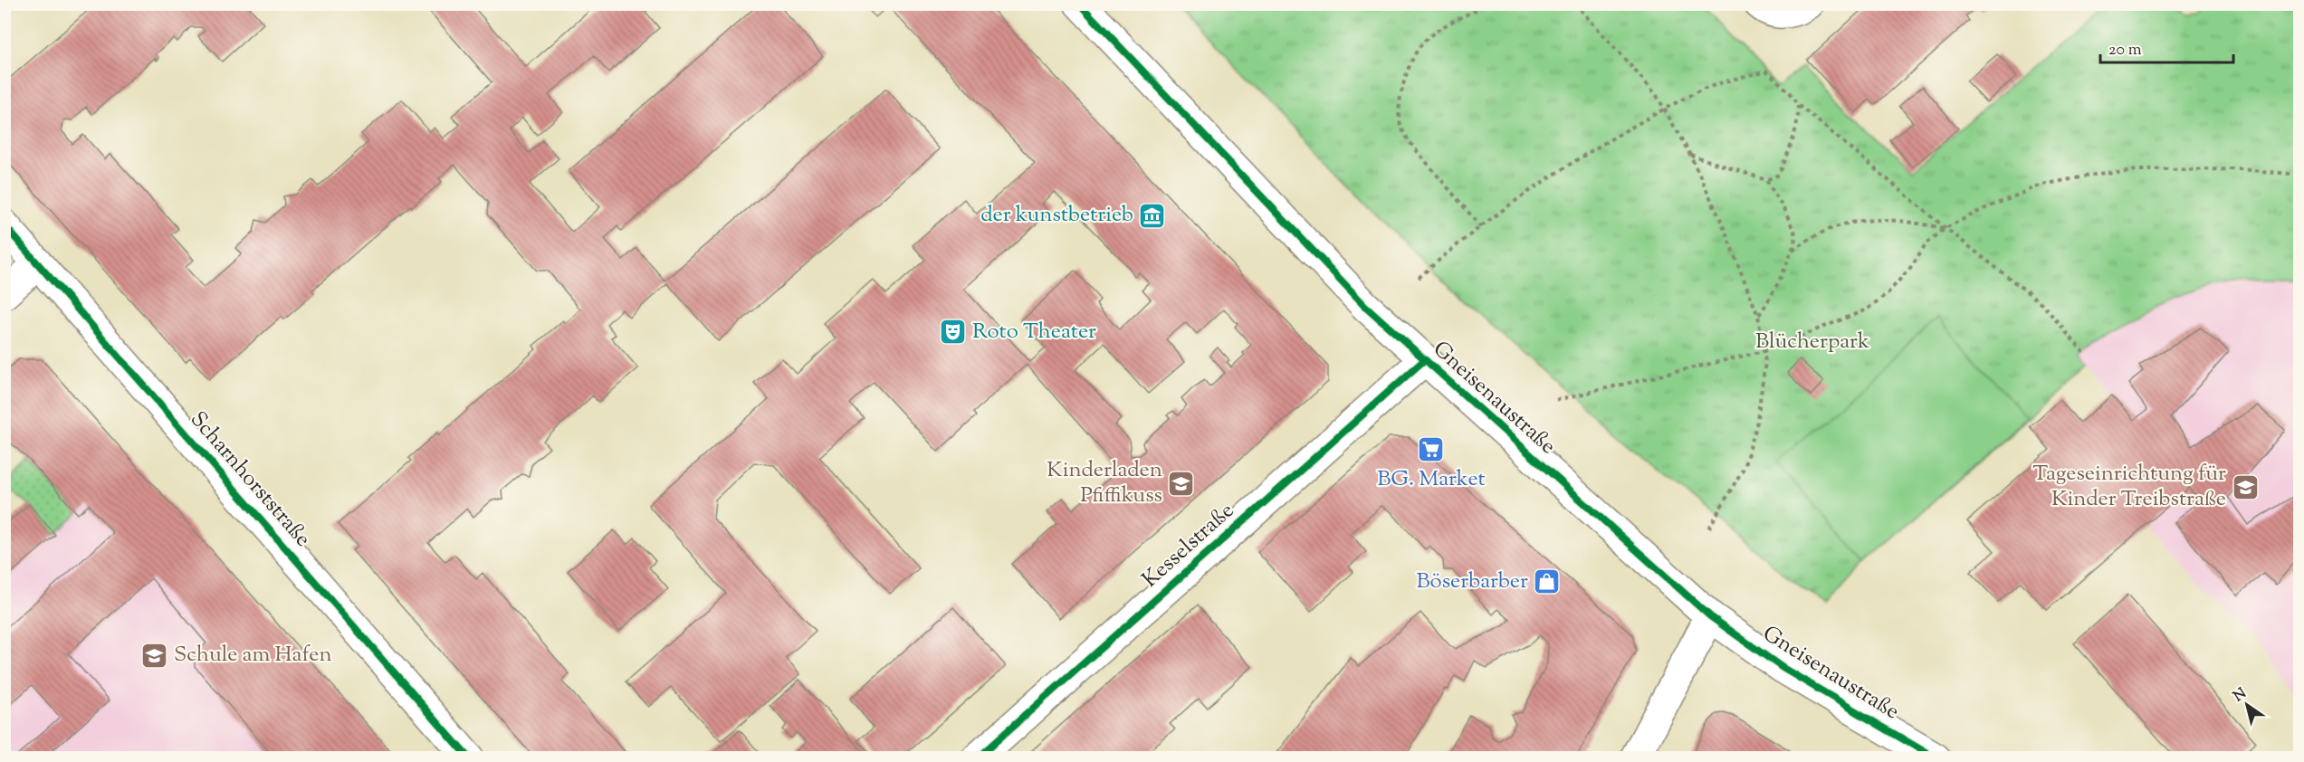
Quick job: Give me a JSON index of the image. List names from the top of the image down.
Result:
{
  "streets": {
    "street": ["Gneisenaustraße", "Scharnhorststraße", "Kesselstraße"]
  },
  "crossings": [
    ["Gneisenaustraße", "Kesselstraße"]
  ],
  "parks": ["Blücherpark"],
  "places": {
    "museum": ["der kunstbetrieb"],
    "theatre": ["Roto Theater"],
    "supermarket": ["BG. Market"],
    "school or university": ["Kinderladen Pfiffikuss", "Tageseinrichtung für Kinder Treibstraße", "Schule am Hafen"],
    "shop": ["Böserbarber"]
  },
  "scale_bar": "20 m",
  "north": "top left"
}
